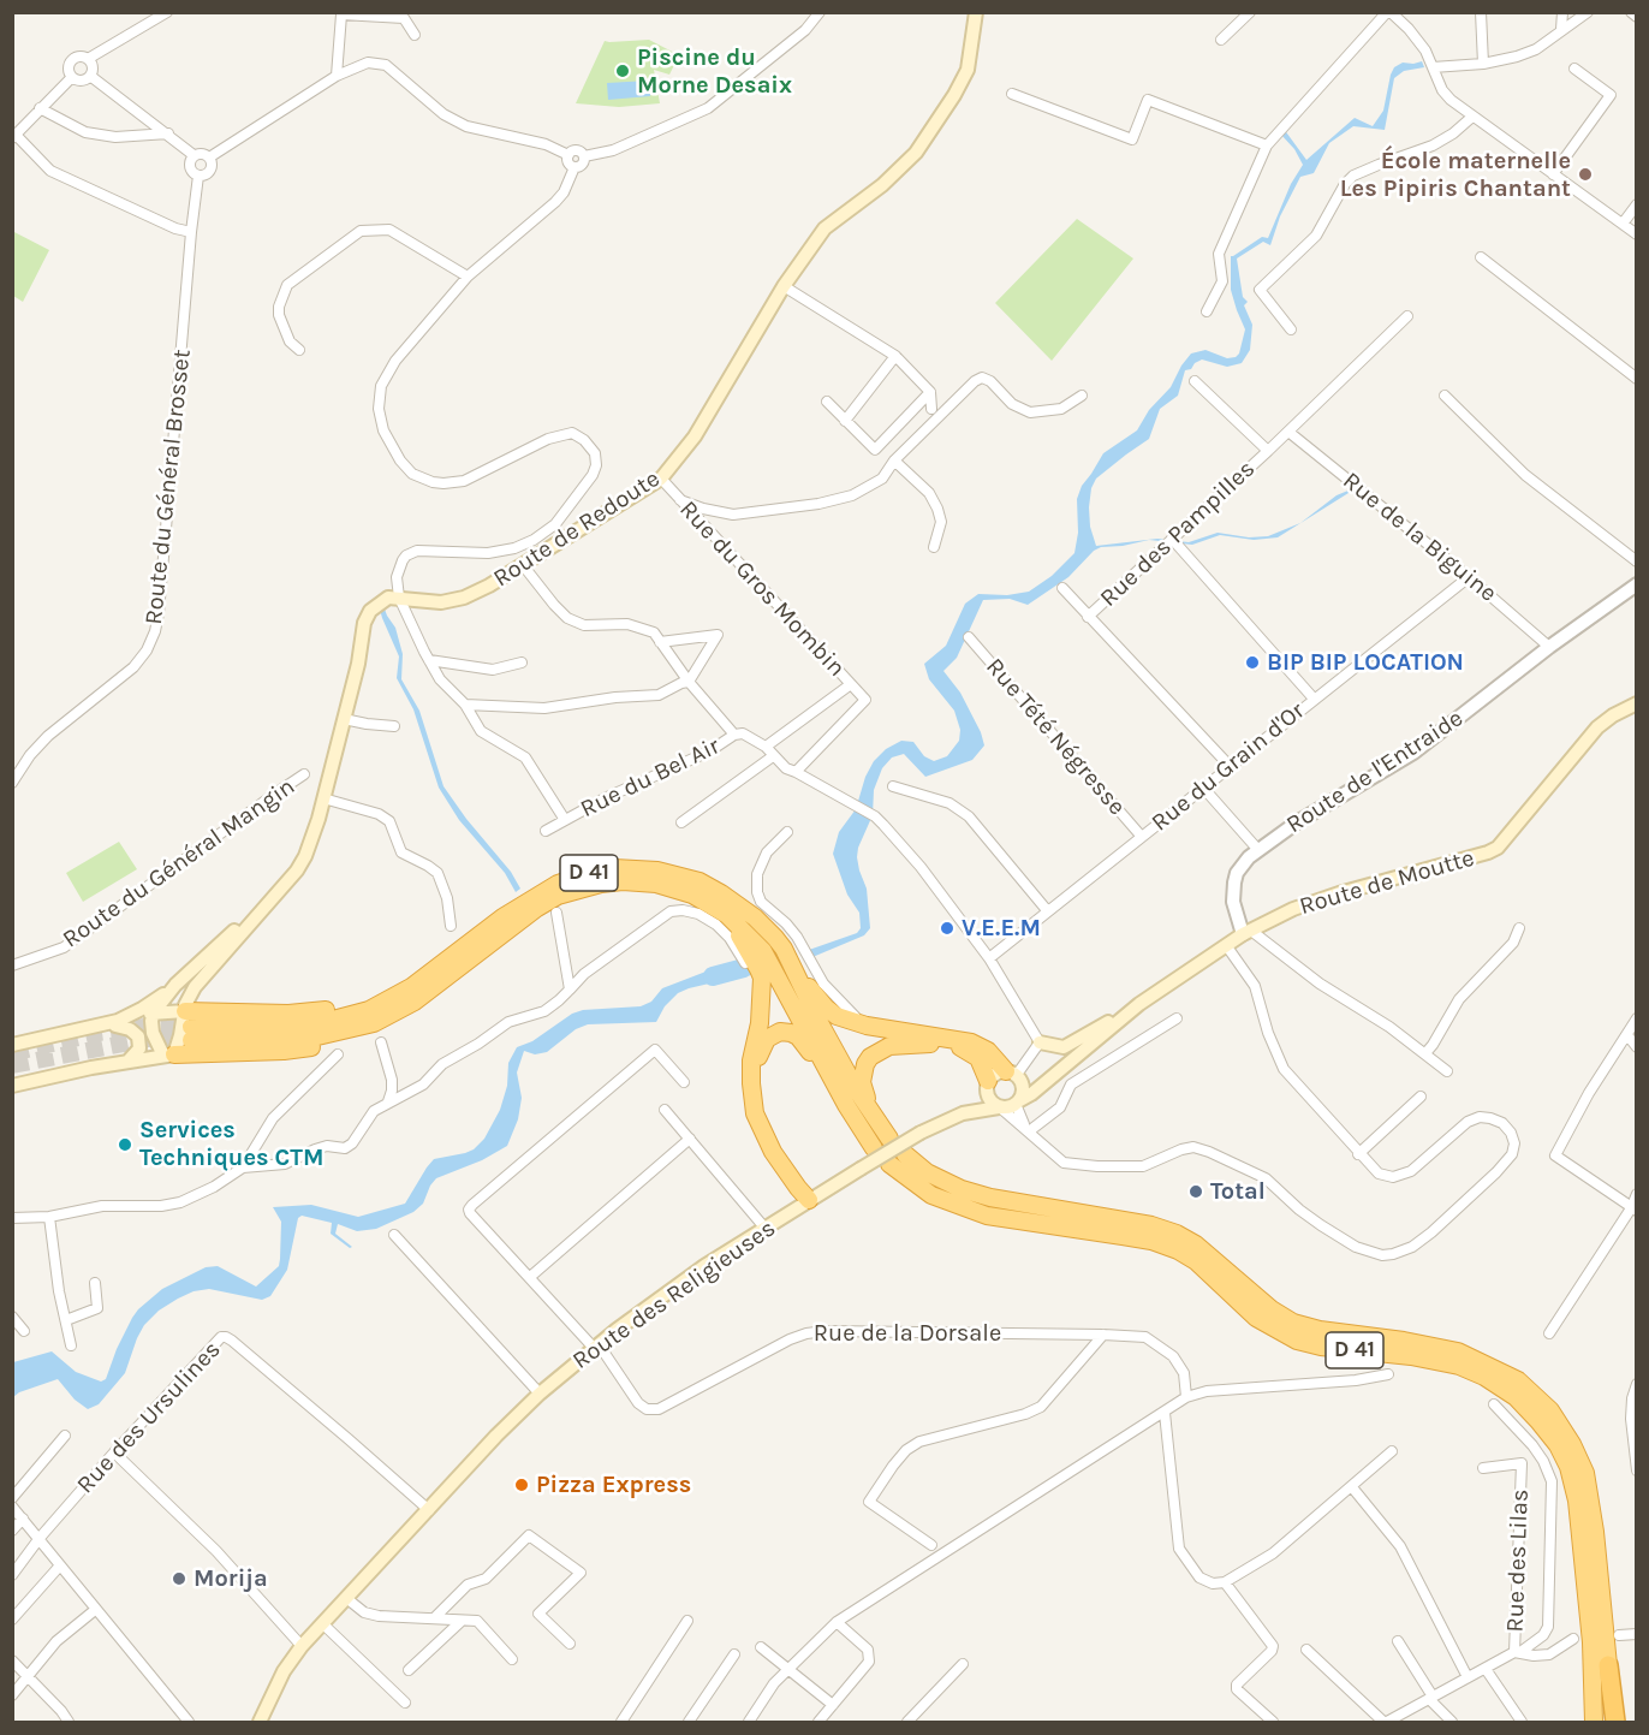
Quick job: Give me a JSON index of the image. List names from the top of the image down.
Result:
{
  "streets": {
    "highway": ["D 41"],
    "main road": ["Route de Redoute", "Route de Moutte", "Route des Religieuses"],
    "street": [
      "Route du Général Brosset",
      "Rue des Pampilles",
      "Rue de la Biguine",
      "Rue du Gros Mombin",
      "Rue Tété Négresse",
      "Rue du Grain d'Or",
      "Route de l'Entraide",
      "Rue du Bel Air",
      "Route du Général Mangin",
      "Rue de la Dorsale",
      "Rue des Ursulines",
      "Rue des Lilas"
    ]
  },
  "crossings": [
    ["Route de Redoute", "Rue du Gros Mombin"],
    ["Route de Redoute", "Rue du Bel Air"],
    ["Rue des Pampilles", "Rue de la Biguine"],
    ["Rue de la Biguine", "Rue du Grain d'Or"],
    ["Rue de la Biguine", "Route de l'Entraide"],
    ["Rue Tété Négresse", "Rue du Grain d'Or"],
    ["Route de l'Entraide", "Route de Moutte"],
    ["Route des Religieuses", "Rue de la Dorsale"],
    ["Route des Religieuses", "Rue des Ursulines"]
  ],
  "places": [
    "Piscine du Morne Desaix",
    "École maternelle Les Pipiris Chantant",
    "BIP BIP LOCATION",
    "V.E.E.M",
    "Services Techniques CTM",
    "Total",
    "Pizza Express",
    "Morija"
  ]
}
